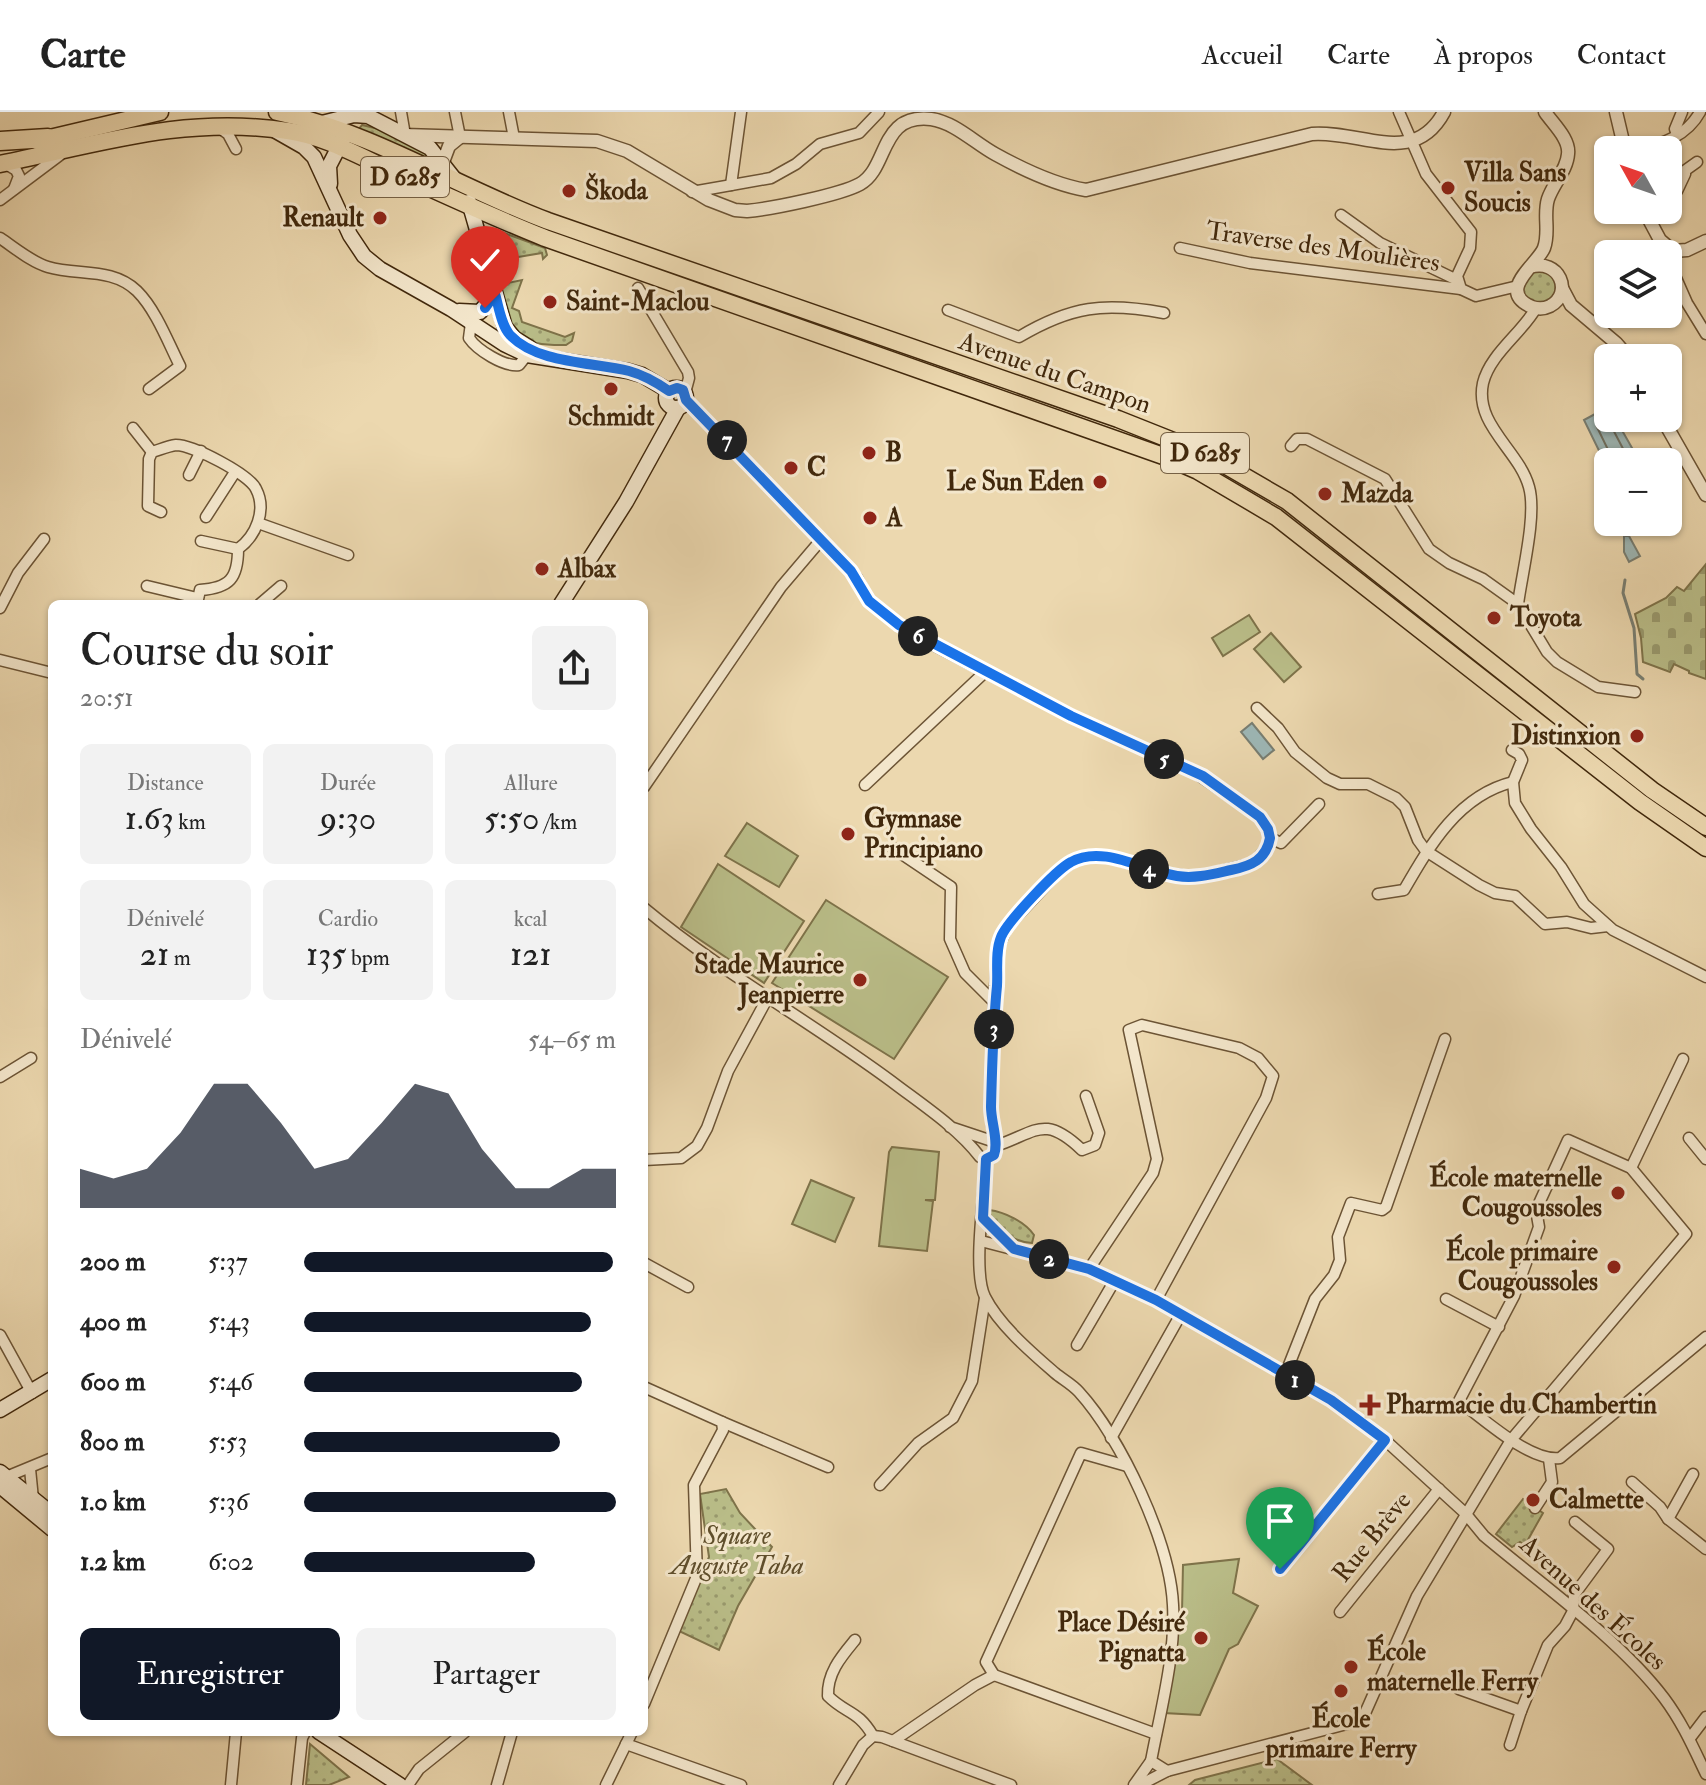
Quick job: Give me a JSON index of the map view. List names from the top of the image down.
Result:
{
  "streets": {
    "main road": ["D 6285", "Avenue du Campon"],
    "street": ["Traverse des Moulières", "Rue Brève", "Avenue des Écoles"]
  },
  "crossings": [
    ["D 6285", "Avenue du Campon"],
    ["Rue Brève", "Avenue des Écoles"]
  ],
  "parks": ["Square Auguste Taba"],
  "places": {
    "other": [
      "Villa Sans Soucis",
      "Škoda",
      "Renault",
      "Saint-Maclou",
      "Schmidt",
      "B",
      "C",
      "Le Sun Eden",
      "Mazda",
      "A",
      "Albax",
      "Toyota",
      "Distinxion",
      "Gymnase Principiano",
      "Stade Maurice Jeanpierre",
      "École maternelle Cougoussoles",
      "École primaire Cougoussoles",
      "Calmette",
      "Place Désiré Pignatta",
      "École maternelle Ferry",
      "École primaire Ferry"
    ],
    "health": ["Pharmacie du Chambertin"]
  },
  "north": "top left",
  "page": {
    "header": "Carte",
    "nav": [
      "Accueil",
      "Carte",
      "À propos",
      "Contact"
    ],
    "map_buttons": ["+", "−"],
    "pins": [
      "7",
      "6",
      "5",
      "4",
      "3",
      "2",
      "1"
    ],
    "heading": ["Course du soir", "20:51"],
    "stats": [
      ["Distance", "1.63 km"],
      ["Durée", "9:30"],
      ["Allure", "5:50 /km"],
      ["Dénivelé", "21 m"],
      ["Cardio", "135 bpm"],
      ["kcal", "121"]
    ],
    "chart": ["Dénivelé", "54–65 m"],
    "list": [
      {
        "name": "200 m",
        "note": "5:37"
      },
      {
        "name": "400 m",
        "note": "5:43"
      },
      {
        "name": "600 m",
        "note": "5:46"
      },
      {
        "name": "800 m",
        "note": "5:53"
      },
      {
        "name": "1.0 km",
        "note": "5:36"
      },
      {
        "name": "1.2 km",
        "note": "6:02"
      }
    ],
    "buttons": ["Enregistrer", "Partager"]
  }
}
